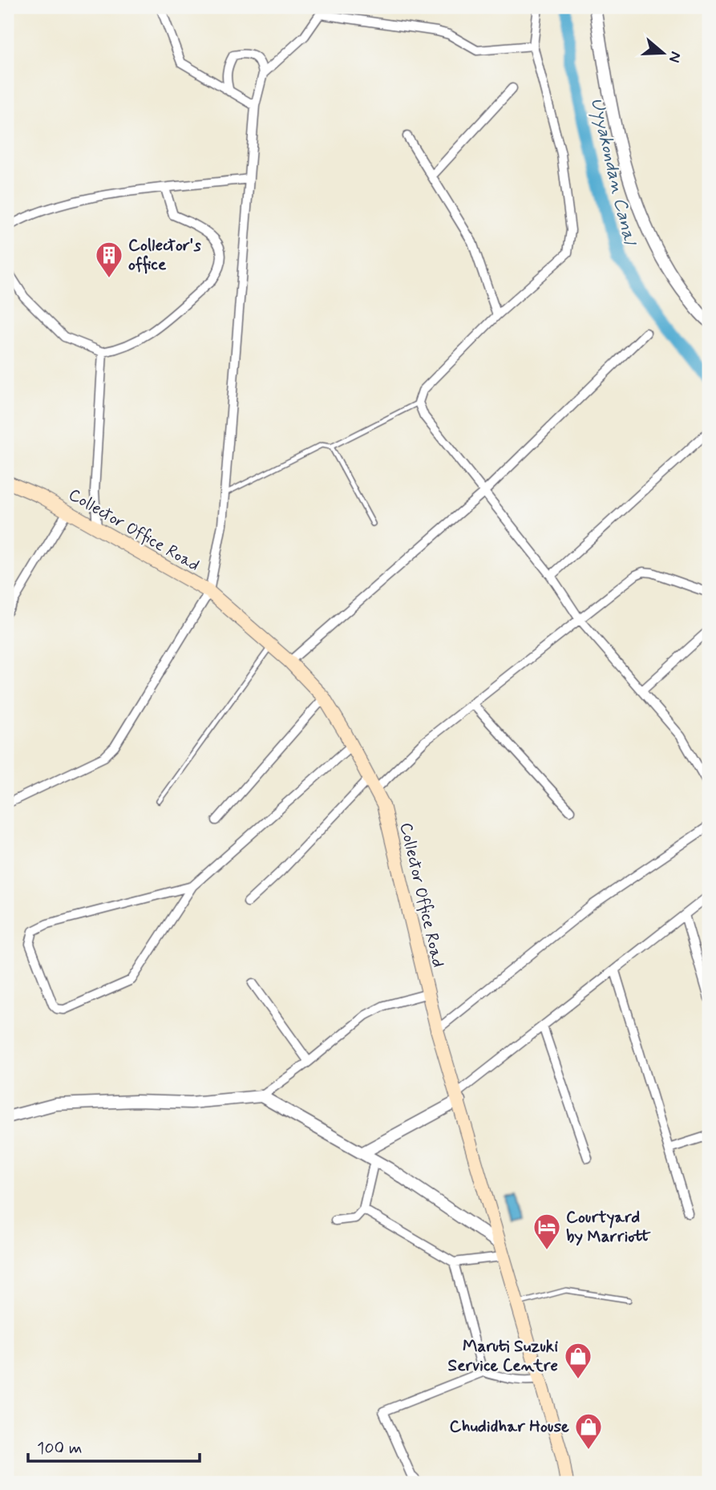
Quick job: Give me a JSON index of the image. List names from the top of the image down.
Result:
{
  "streets": {
    "main road": ["Collector Office Road"]
  },
  "water": ["Uyyakondan Canal"],
  "places": {
    "building": ["Collector's office"],
    "hotel": ["Courtyard by Marriott"],
    "shop": ["Maruti Suzuki Service Centre", "Chudidhar House"]
  },
  "scale_bar": "100 m",
  "north": "right"
}
